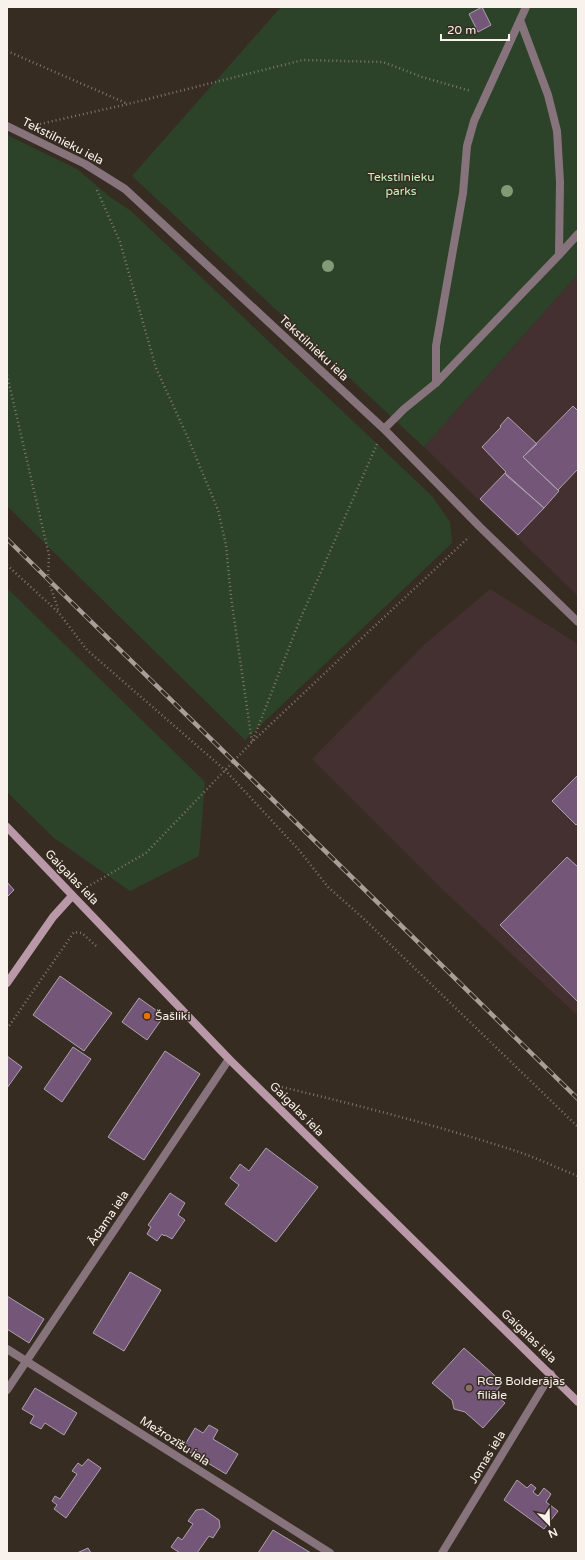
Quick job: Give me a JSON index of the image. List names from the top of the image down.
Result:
{
  "streets": {
    "street": [
      "Tekstilnieku iela",
      "Gaigalas iela",
      "Ādama iela",
      "Mežrozīšu iela",
      "Jomas iela"
    ]
  },
  "crossings": [
    ["Gaigalas iela", "Ādama iela"],
    ["Gaigalas iela", "Jomas iela"],
    ["Ādama iela", "Mežrozīšu iela"]
  ],
  "parks": ["Tekstilnieku parks"],
  "places": ["Šašliki", "RCB Bolderājas filiāle"],
  "scale_bar": "20 m",
  "north": "bottom right"
}
